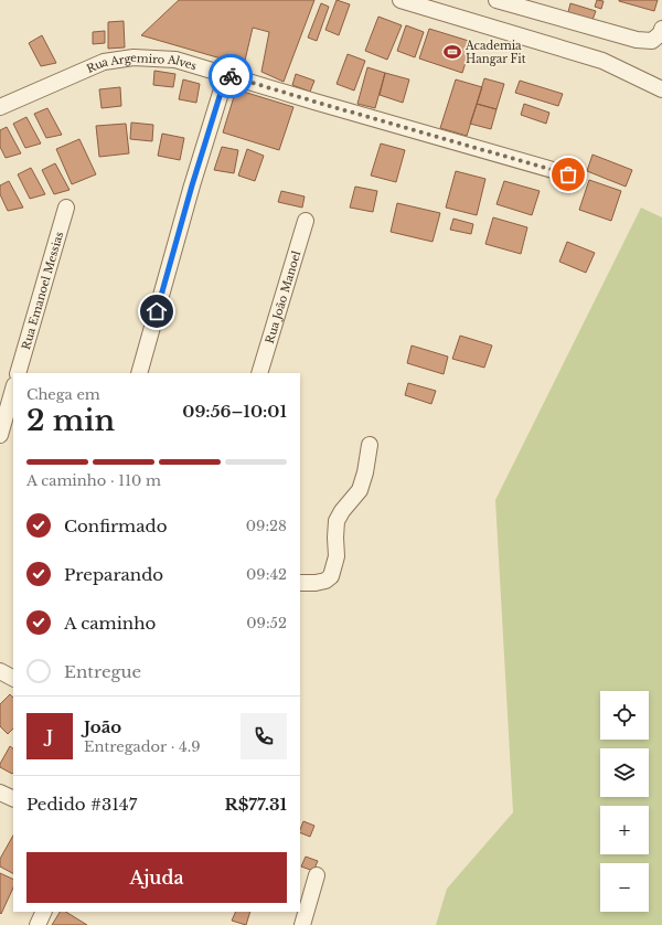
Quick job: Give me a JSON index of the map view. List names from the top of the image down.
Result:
{
  "streets": {
    "street": ["Rua Argemiro Alves", "Rua Emanoel Messias", "Rua João Manoel"]
  },
  "places": {
    "sports": ["Academia Hangar Fit"]
  },
  "page": {
    "heading": ["2 min", "Chega em", "09:56–10:01"],
    "panel": [
      "João",
      "Entregador · 4.9",
      "Pedido #3147",
      "R$77.31"
    ],
    "bar": "A caminho · 110 m",
    "list": [
      ["Confirmado", "09:28"],
      ["Preparando", "09:42"],
      ["A caminho", "09:52"],
      "Entregue"
    ],
    "map_buttons": ["+", "−"],
    "round": "J",
    "buttons": "Ajuda"
  }
}
